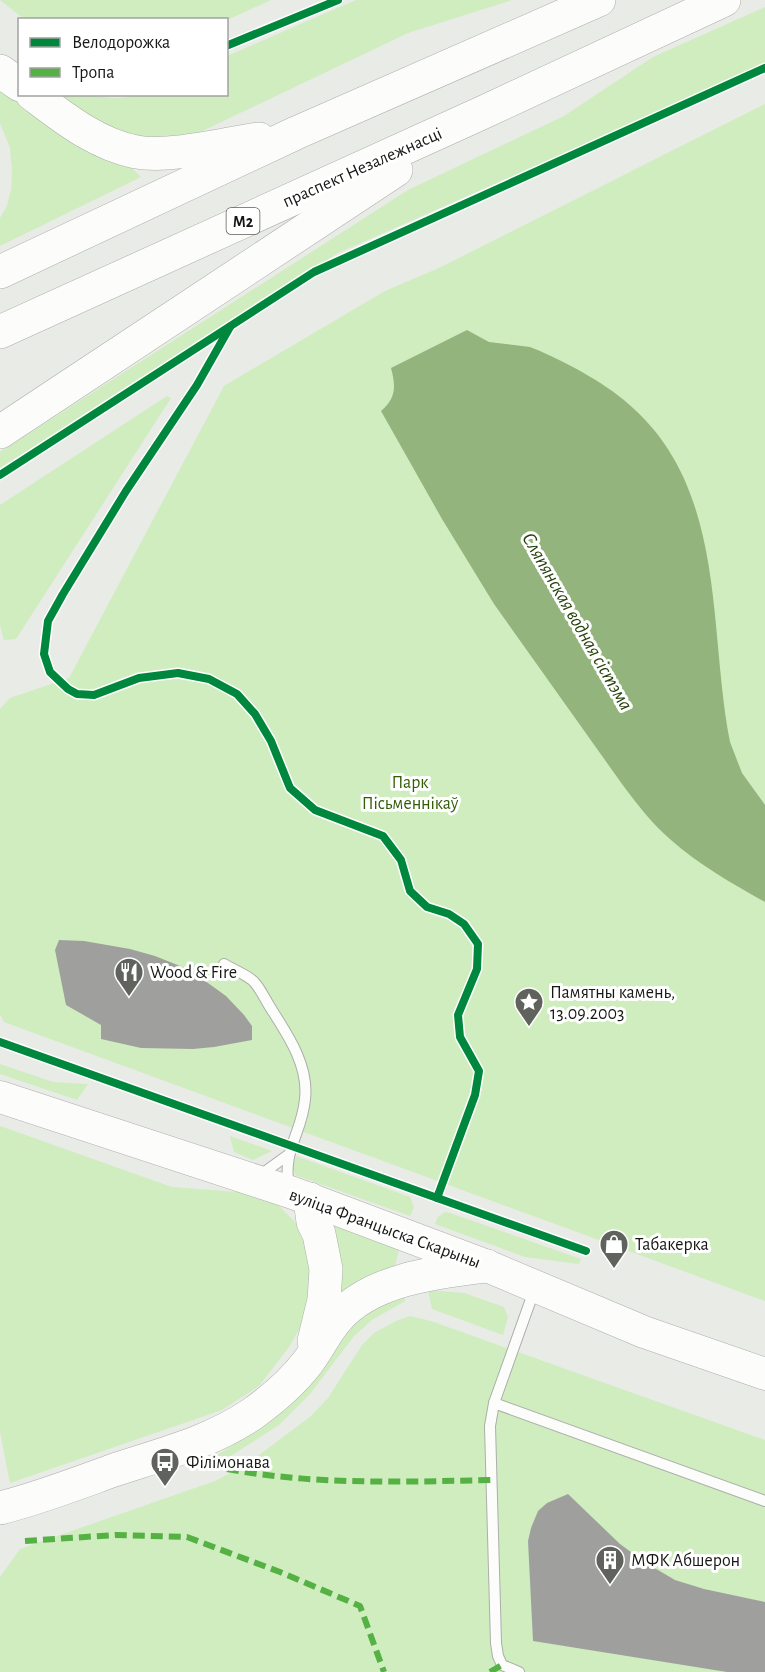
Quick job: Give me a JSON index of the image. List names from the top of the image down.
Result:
{
  "streets": {
    "main road": ["праспект Незалежнасці", "М2", "вуліца Францыска Скарыны"]
  },
  "water": ["Сляпянская водная сістэма"],
  "parks": ["Парк Пісьменнікаў"],
  "places": {
    "restaurant": ["Wood & Fire"],
    "place": ["Памятны камень, 13.09.2003"],
    "shop": ["Табакерка"],
    "bus stop": ["Філімонава"],
    "building": ["МФК Абшерон"]
  },
  "legend": ["Велодорожка", "Тропа"]
}
